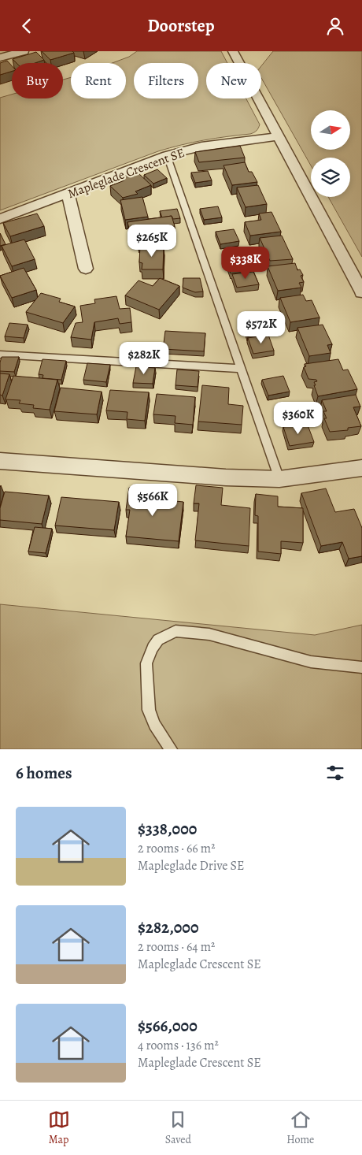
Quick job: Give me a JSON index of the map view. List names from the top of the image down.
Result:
{
  "streets": {
    "street": ["Mapleglade Crescent SE"]
  },
  "north": "right",
  "page": {
    "header": "Doorstep",
    "chip": [
      "Buy",
      "Rent",
      "Filters",
      "New"
    ],
    "price": [
      "$265K",
      "$338K",
      "$572K",
      "$282K",
      "$360K",
      "$566K"
    ],
    "heading": "6 homes",
    "list": [
      {
        "name": "$338,000",
        "note": "2 rooms · 66 m² · Mapleglade Drive SE"
      },
      {
        "name": "$282,000",
        "note": "2 rooms · 64 m² · Mapleglade Crescent SE"
      },
      {
        "name": "$566,000",
        "note": "4 rooms · 136 m² · Mapleglade Crescent SE"
      }
    ],
    "tabs": ["Map", "Saved", "Home"]
  }
}
